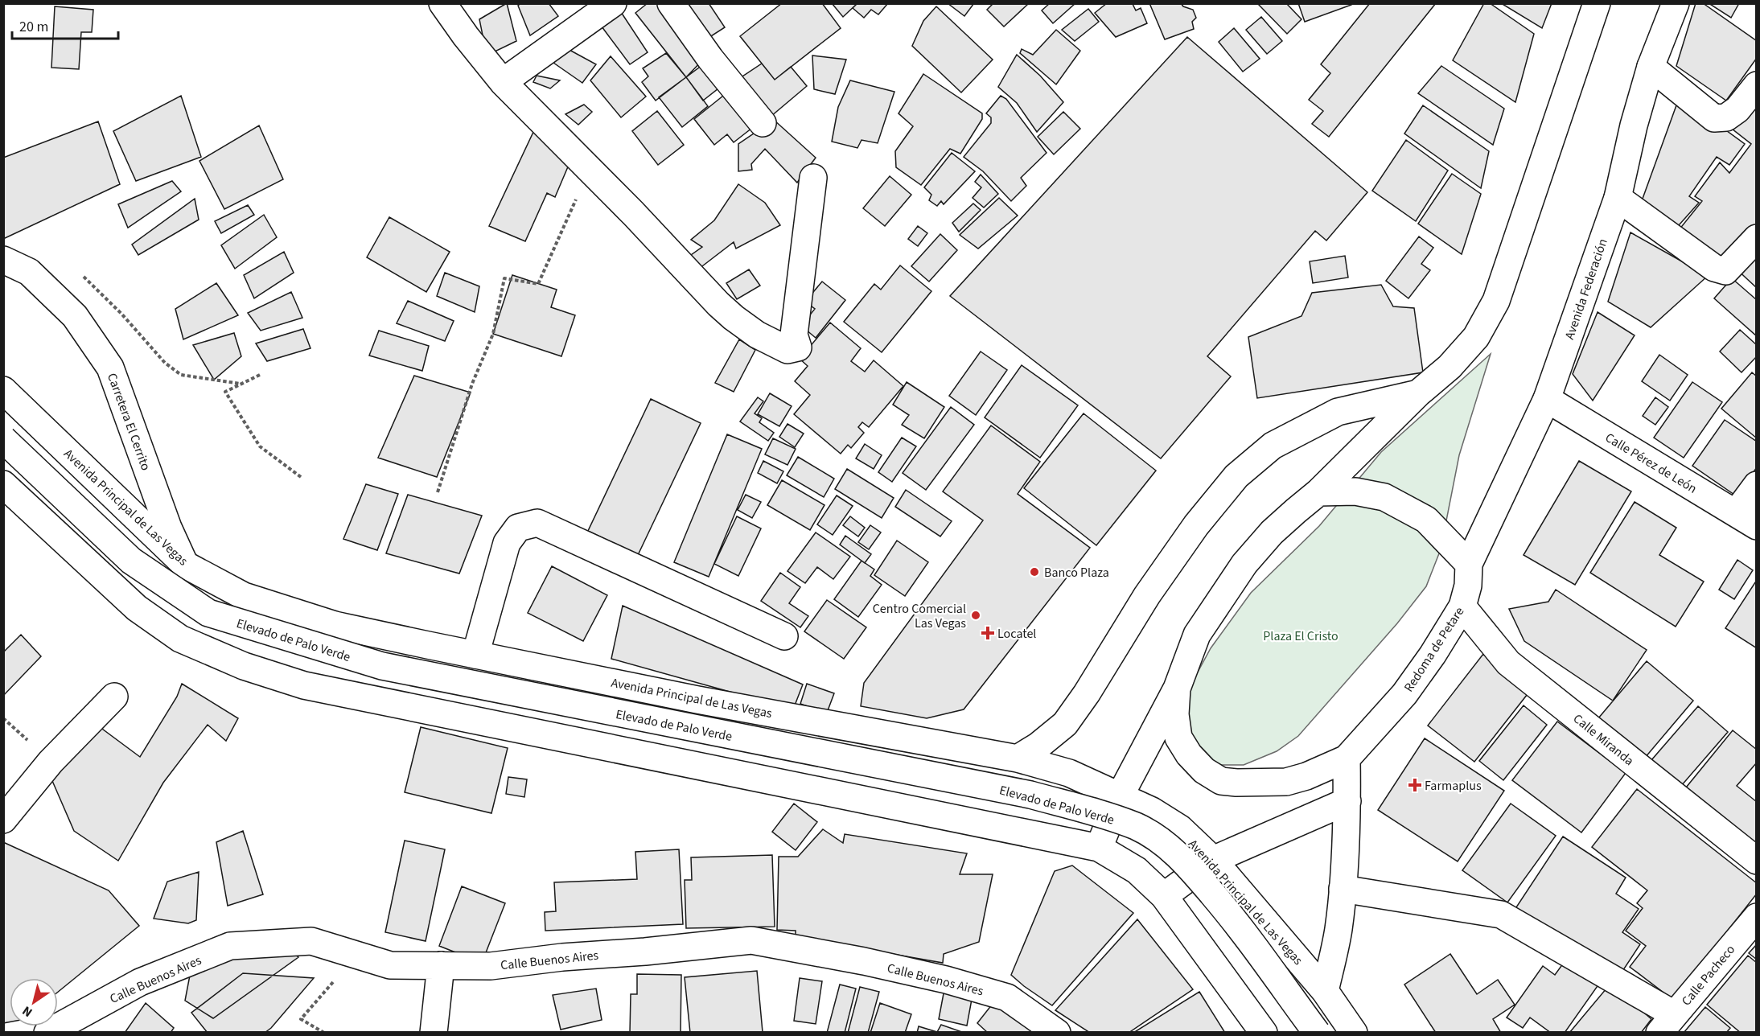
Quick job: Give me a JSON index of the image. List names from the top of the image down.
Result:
{
  "streets": {
    "street": [
      "Avenida Federación",
      "Carretera El Cerrito",
      "Calle Pérez de León",
      "Avenida Principal de Las Vegas",
      "Elevado de Palo Verde",
      "Redoma de Petare",
      "Calle Miranda",
      "Calle Buenos Aires",
      "Calle Pacheco"
    ]
  },
  "crossings": [
    ["Avenida Federación", "Calle Pérez de León"],
    ["Avenida Federación", "Redoma de Petare"],
    ["Carretera El Cerrito", "Avenida Principal de Las Vegas"],
    ["Avenida Principal de Las Vegas", "Redoma de Petare"],
    ["Redoma de Petare", "Calle Miranda"]
  ],
  "parks": ["Plaza El Cristo"],
  "places": {
    "other": ["Banco Plaza", "Centro Comercial Las Vegas"],
    "health": ["Locatel", "Farmaplus"]
  },
  "scale_bar": "20 m",
  "north": "bottom left"
}
